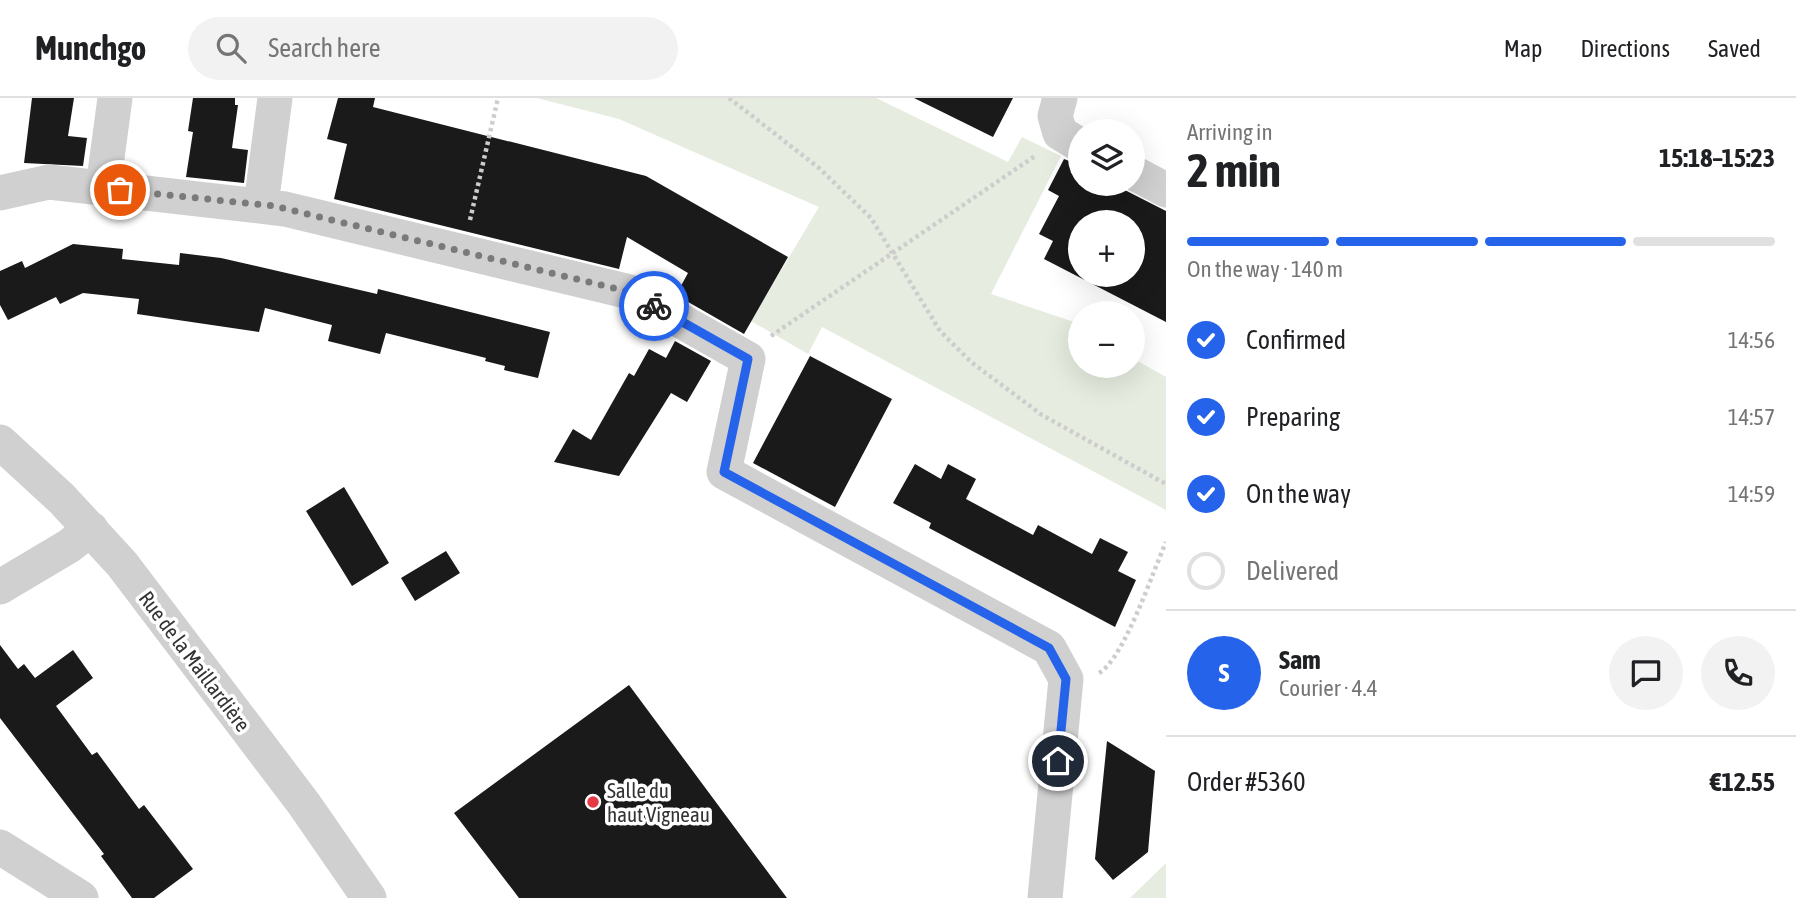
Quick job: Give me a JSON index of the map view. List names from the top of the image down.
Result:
{
  "streets": {
    "street": ["Rue de la Maillardière"]
  },
  "places": ["Salle du haut Vigneau"],
  "page": {
    "header": "Munchgo",
    "search": "Search here",
    "nav": ["Map", "Directions", "Saved"],
    "heading": ["2 min", "Arriving in", "15:18–15:23"],
    "panel": [
      "Sam",
      "Courier · 4.4",
      "Order #5360",
      "€12.55"
    ],
    "map_buttons": ["+", "−"],
    "bar": "On the way · 140 m",
    "list": [
      ["Confirmed", "14:56"],
      ["Preparing", "14:57"],
      ["On the way", "14:59"],
      "Delivered"
    ],
    "round": "S"
  }
}
